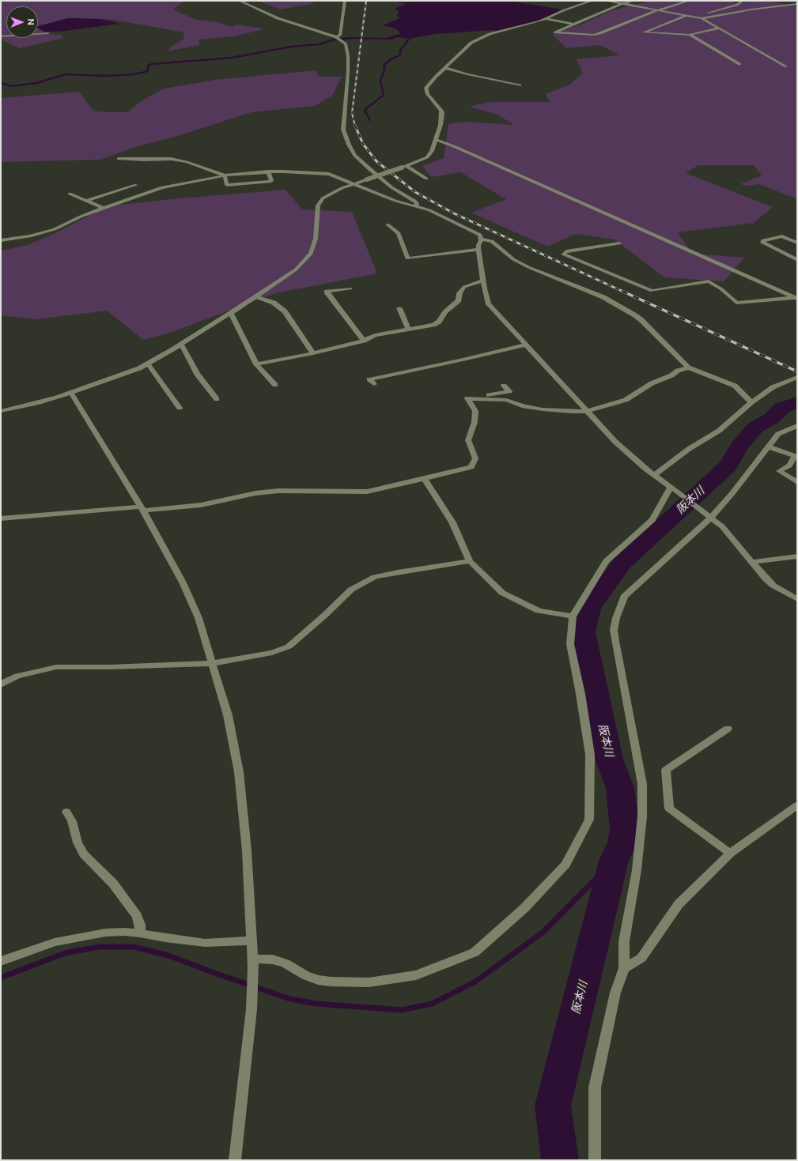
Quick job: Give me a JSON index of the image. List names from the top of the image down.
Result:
{
  "water": ["阪本川"],
  "north": "right"
}
